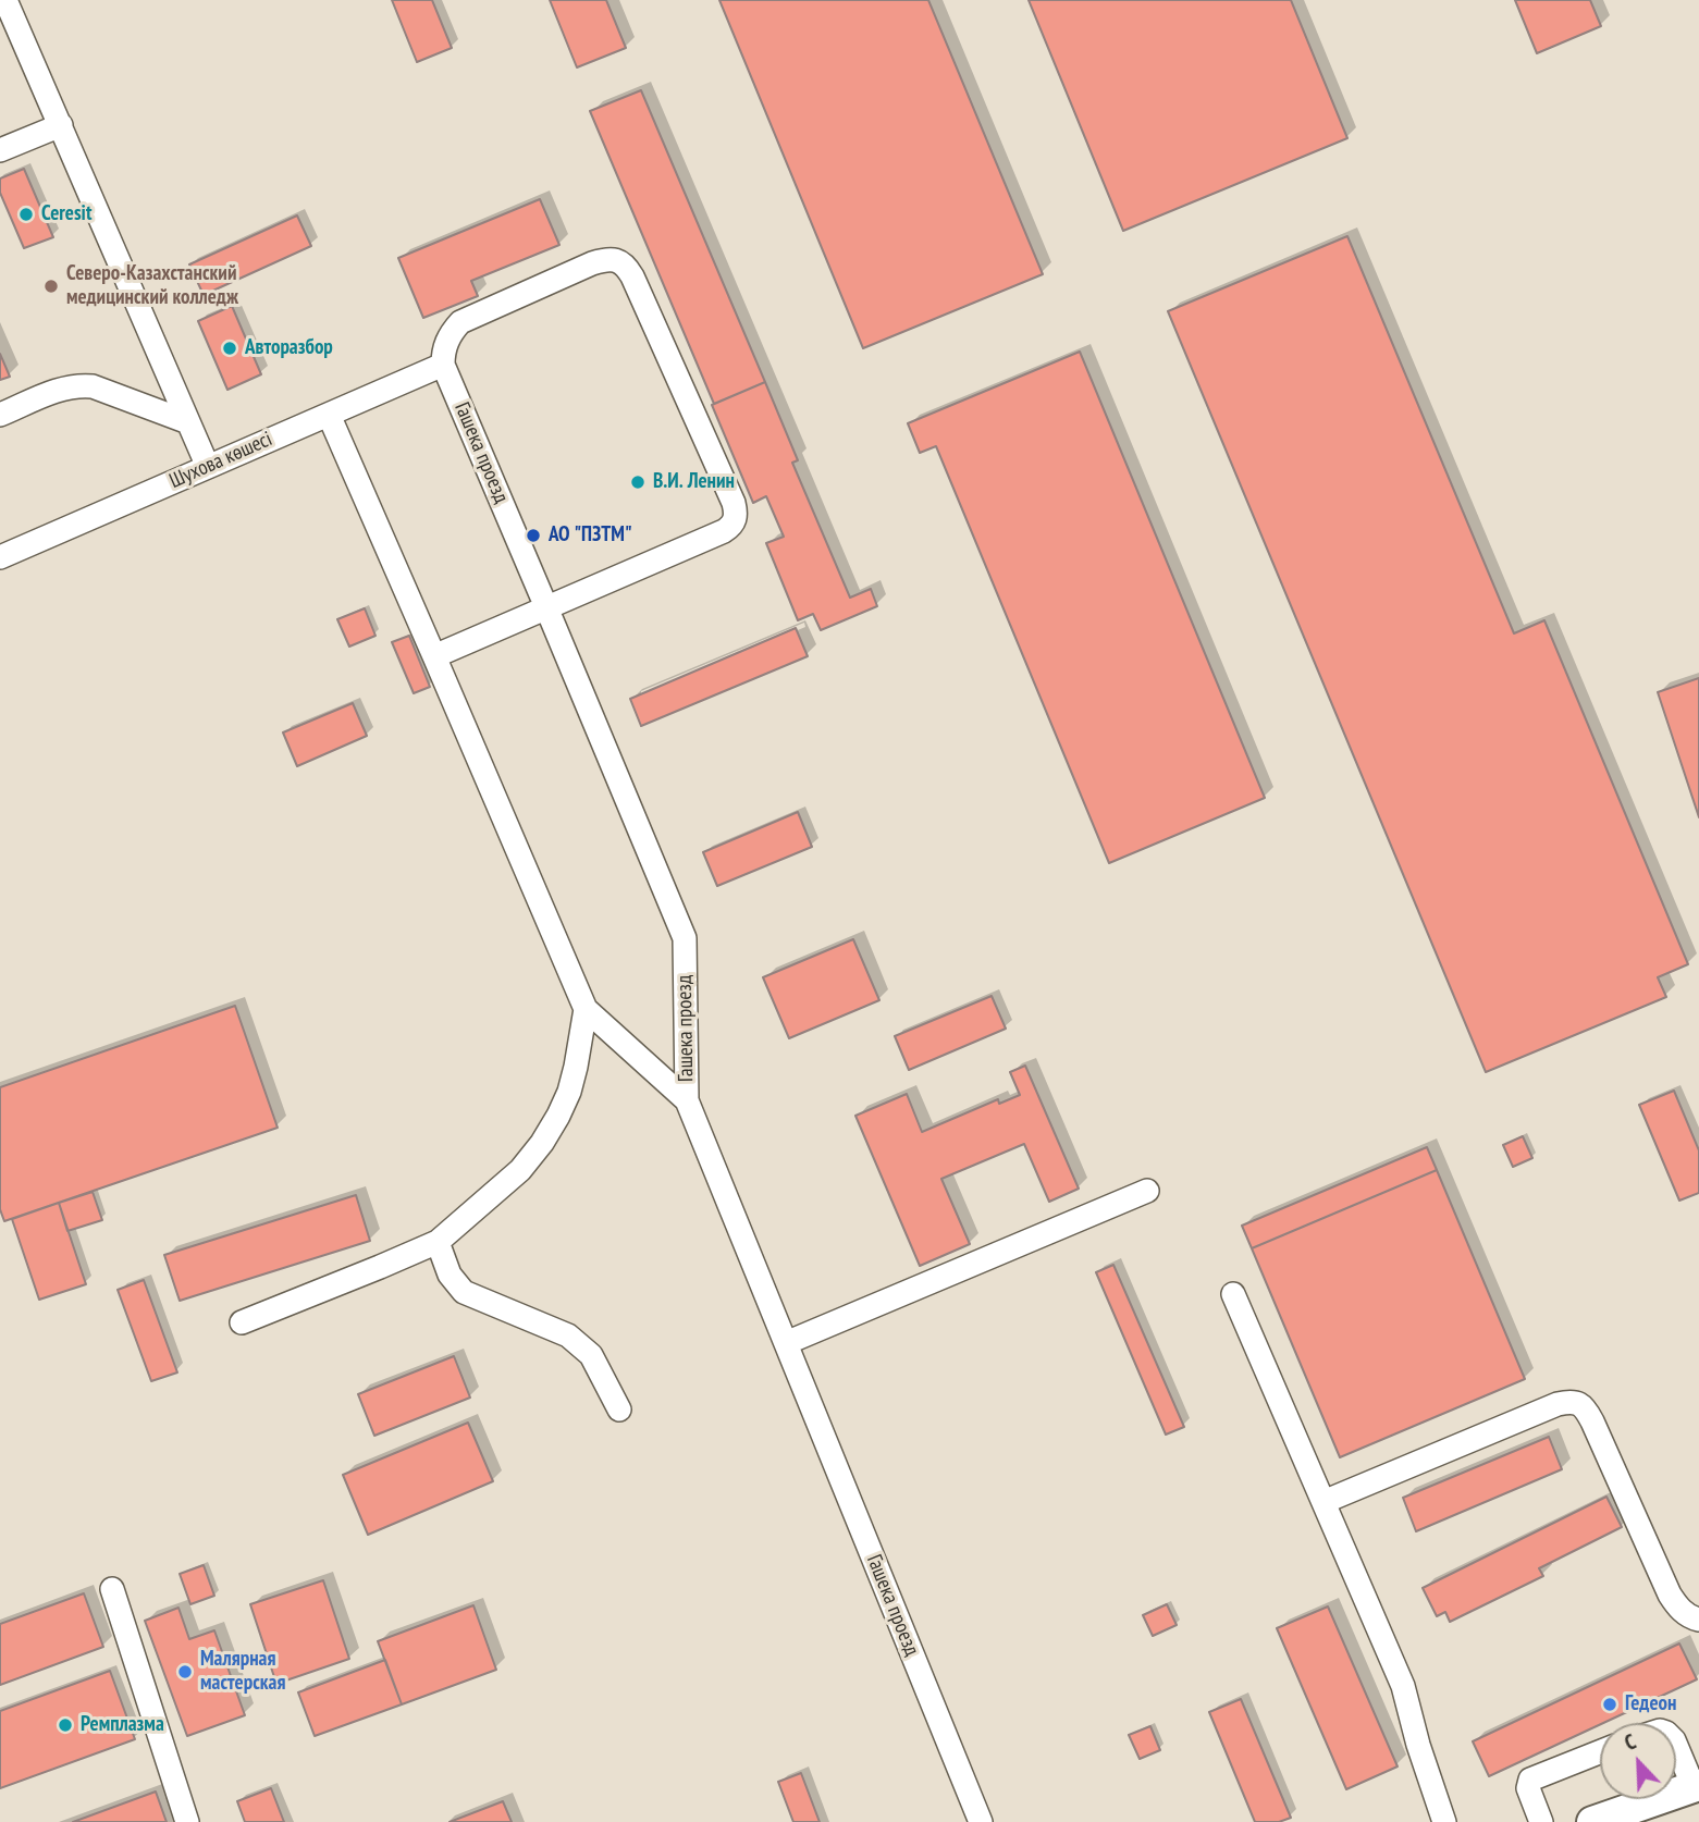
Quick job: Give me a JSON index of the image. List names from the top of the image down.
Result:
{
  "streets": {
    "street": ["Гашека проезд", "Шухова көшесі"]
  },
  "crossings": [
    ["Гашека проезд", "Шухова көшесі"]
  ],
  "places": [
    "Ceresit",
    "Северо-Казахстанский медицинский колледж",
    "Авторазбор",
    "В.И. Ленин",
    "АО \"ПЗТМ\"",
    "Малярная мастерская",
    "Гедеон",
    "Ремплазма"
  ],
  "north": "top left"
}
